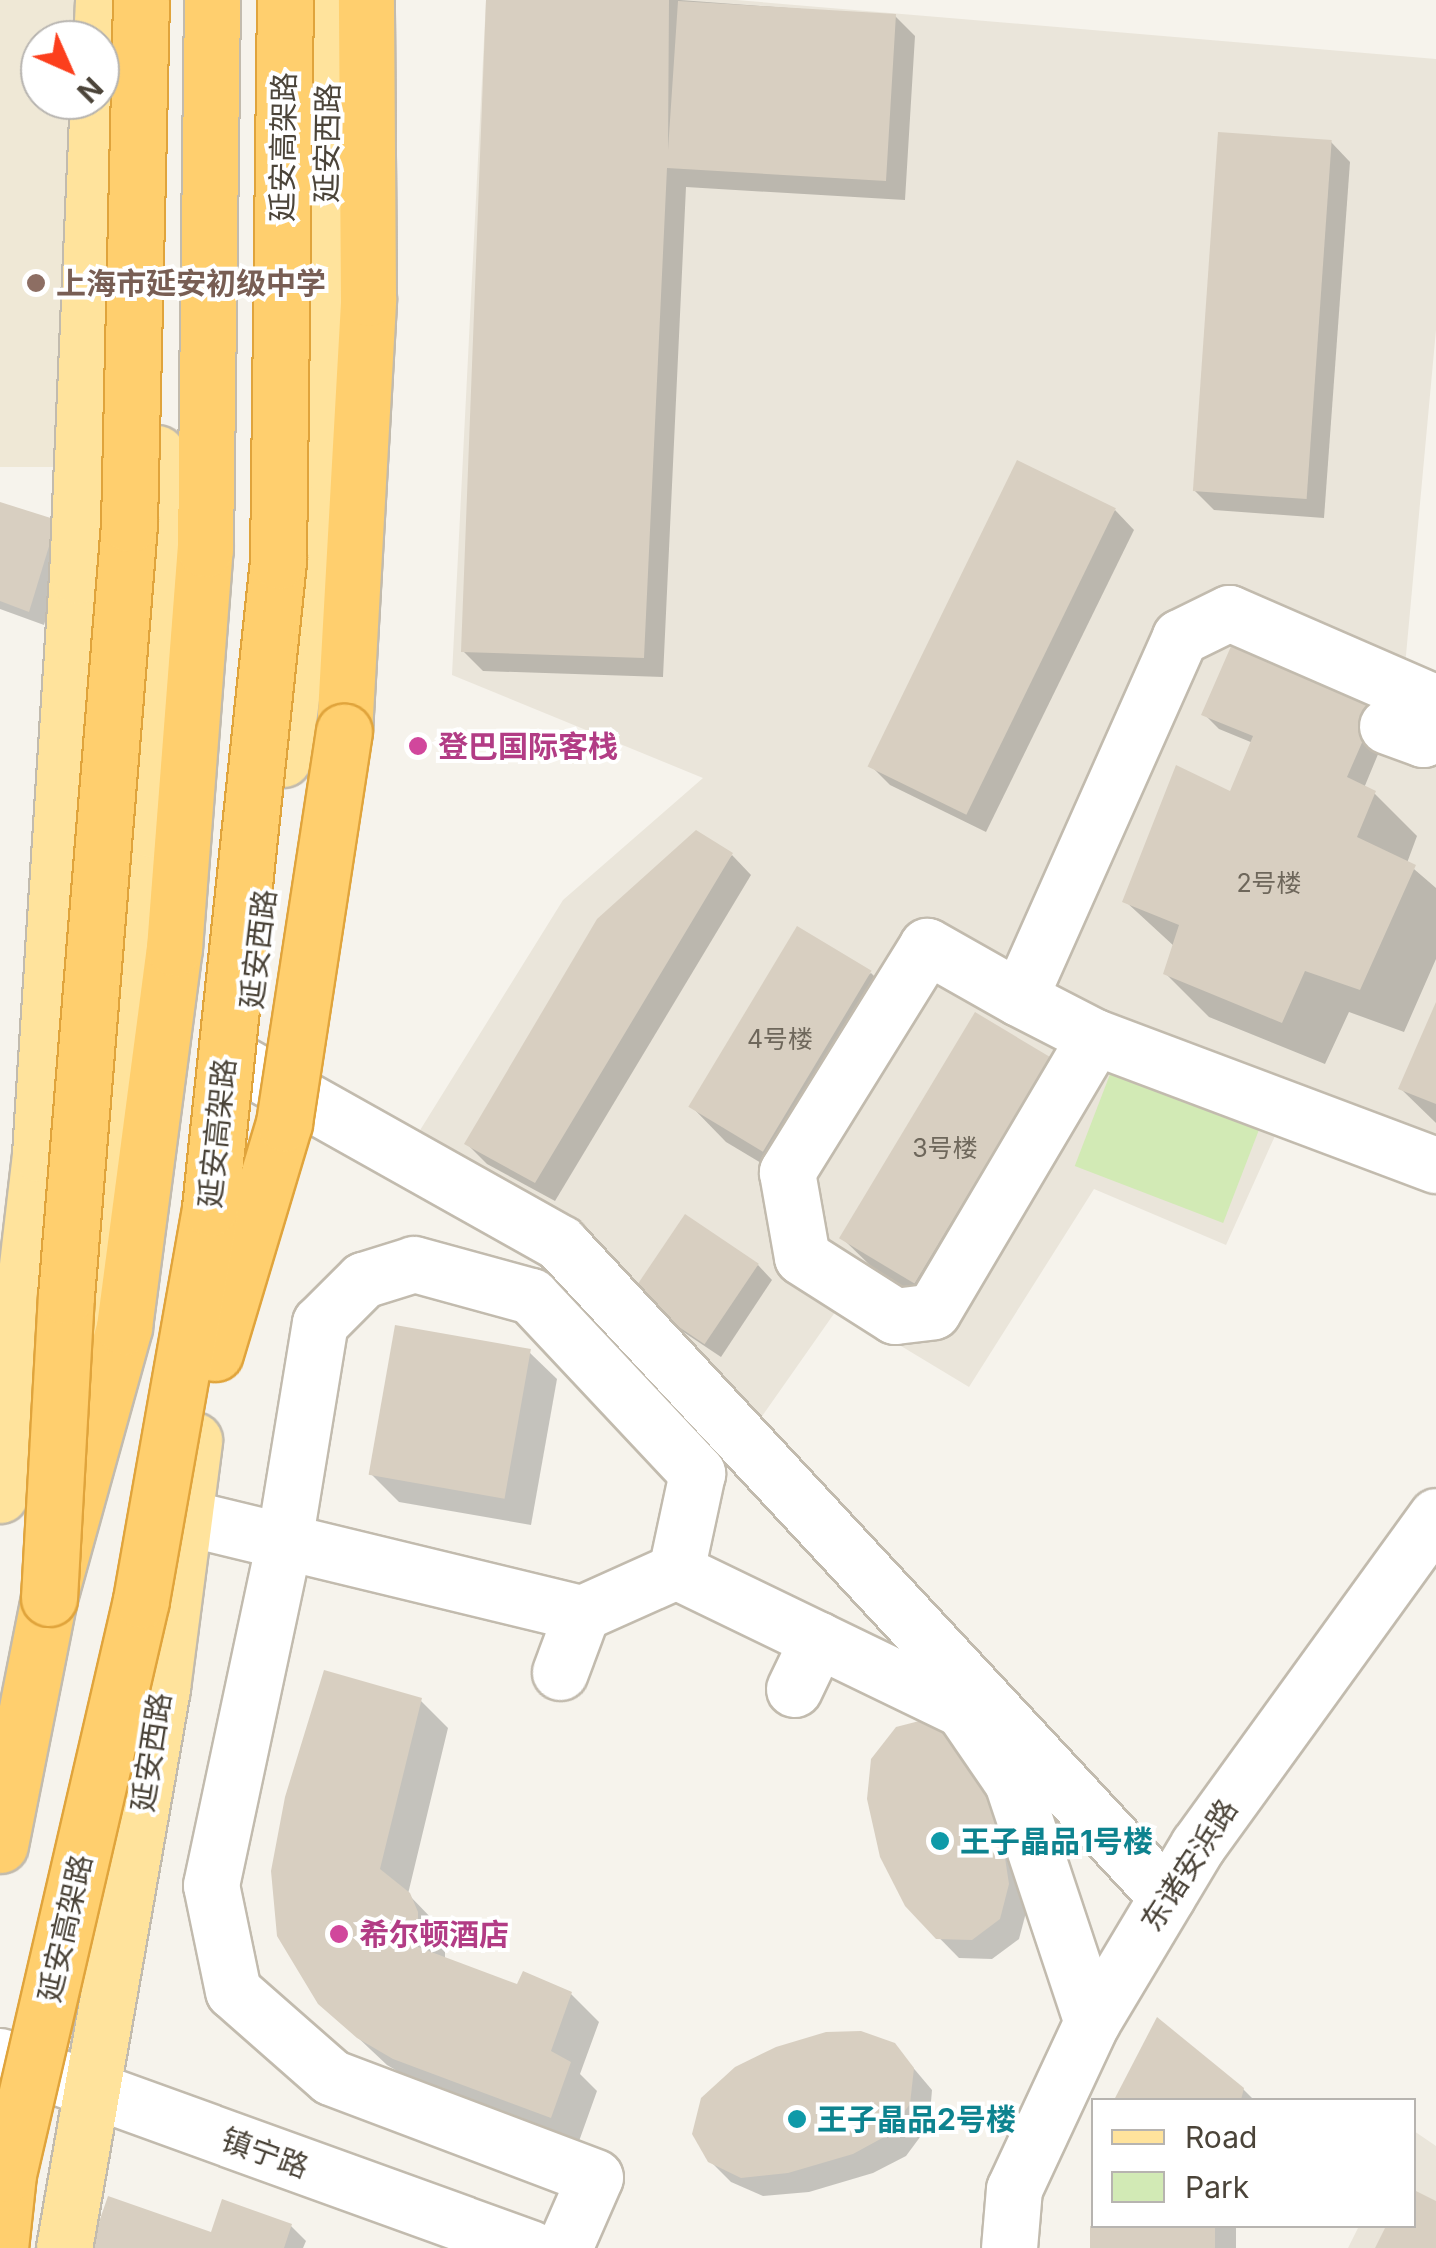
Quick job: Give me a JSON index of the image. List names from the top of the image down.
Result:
{
  "streets": {
    "highway": ["延安高架路"],
    "main road": ["延安西路"],
    "street": ["东诸安浜路", "镇宁路"]
  },
  "crossings": [
    ["延安西路", "镇宁路"]
  ],
  "places": [
    "上海市延安初级中学",
    "登巴国际客栈",
    "王子晶品1号楼",
    "希尔顿酒店",
    "王子晶品2号楼"
  ],
  "house_numbers": ["2号楼", "4号楼", "3号楼"],
  "legend": ["Road", "Park"],
  "north": "bottom right"
}
